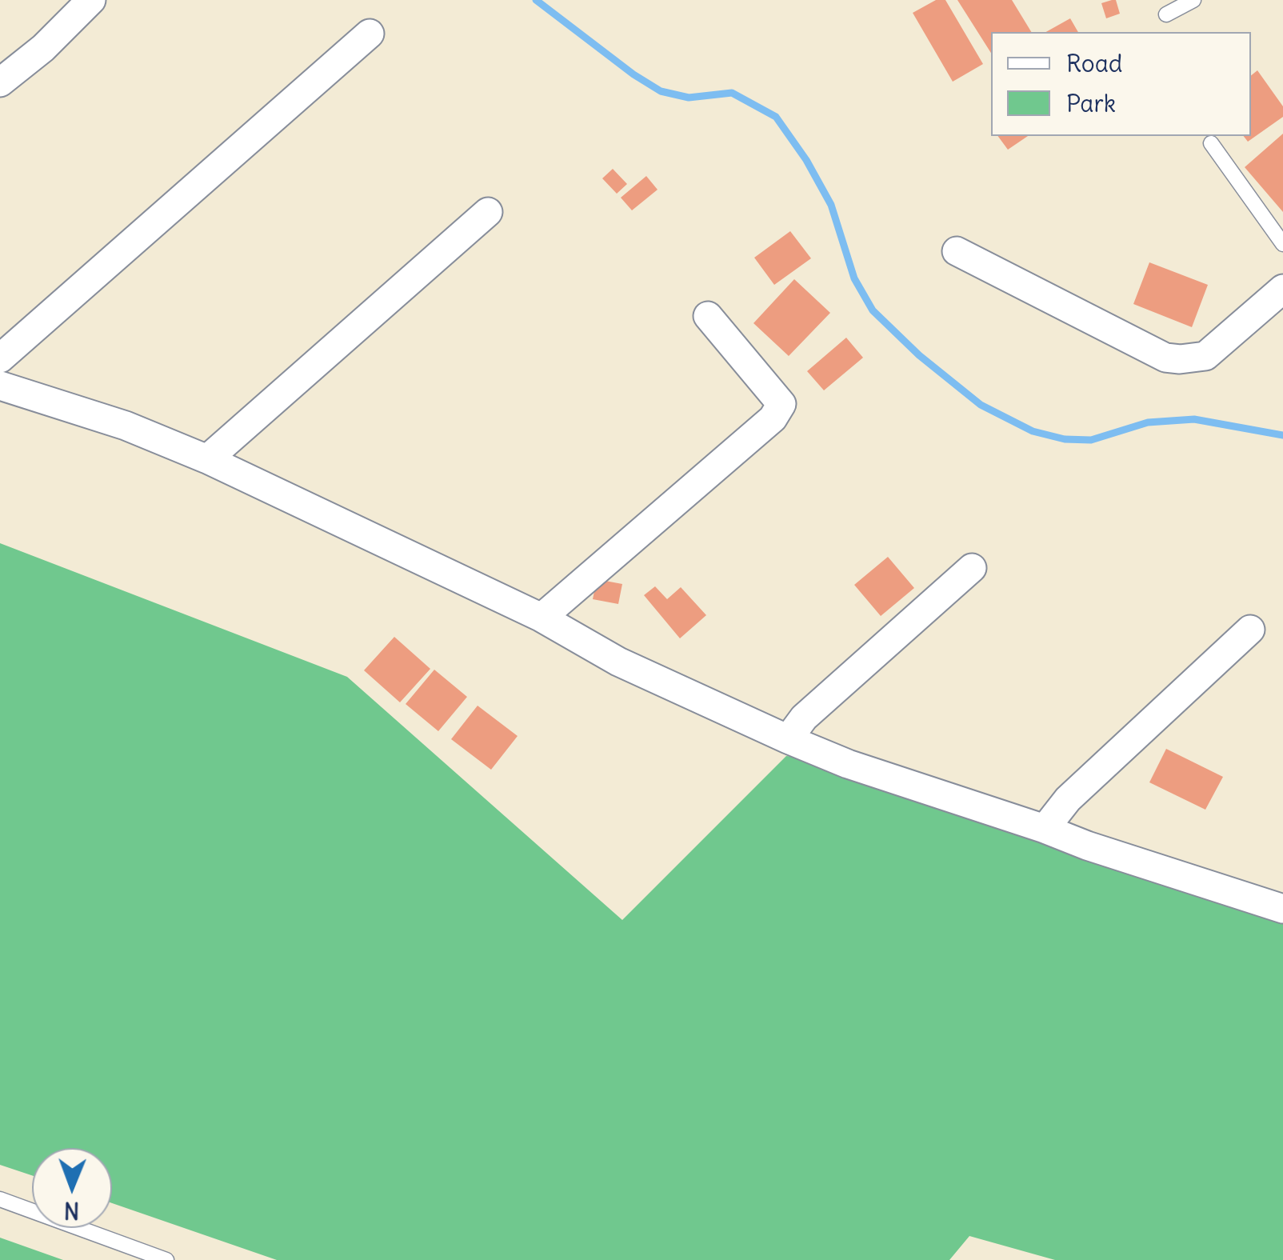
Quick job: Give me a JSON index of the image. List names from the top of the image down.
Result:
{
  "legend": ["Road", "Park"],
  "north": "bottom"
}
